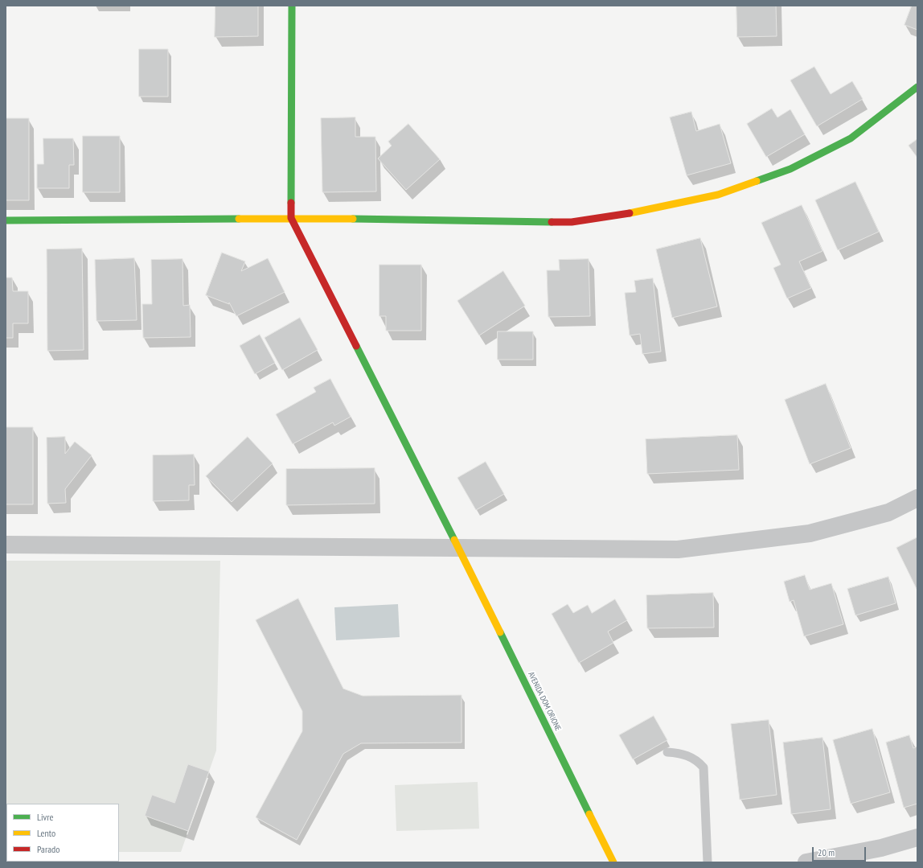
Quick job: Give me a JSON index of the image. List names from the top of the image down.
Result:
{
  "streets": {
    "street": ["AVENIDA DOM ORIONE"]
  },
  "legend": ["Livre", "Lento", "Parado"],
  "scale_bar": "20 m"
}
